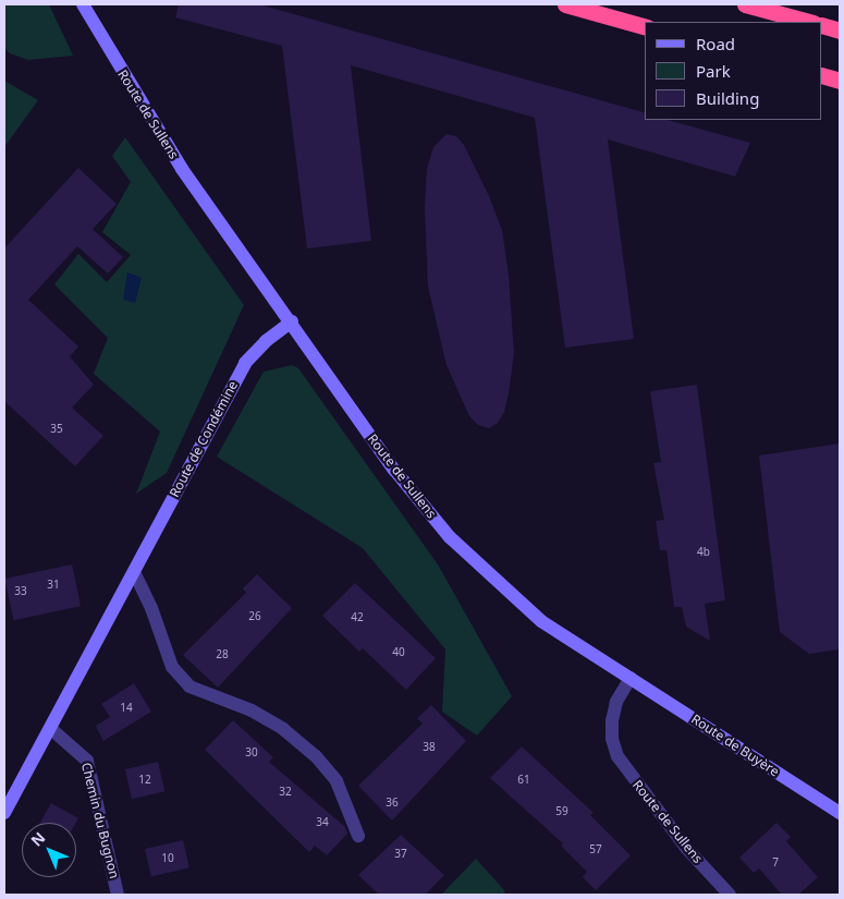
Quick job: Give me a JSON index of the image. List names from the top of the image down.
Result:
{
  "streets": {
    "main road": ["Route de Sullens", "Route de Condémine", "Route de Buyère"],
    "street": ["Chemin du Bugnon"]
  },
  "crossings": [
    ["Route de Sullens", "Route de Condémine"],
    ["Route de Sullens", "Route de Buyère"],
    ["Route de Condémine", "Chemin du Bugnon"]
  ],
  "house_numbers": [
    "35",
    "4b",
    "31",
    "33",
    "26",
    "42",
    "40",
    "28",
    "14",
    "38",
    "30",
    "12",
    "61",
    "32",
    "36",
    "59",
    "34",
    "57",
    "37",
    "10",
    "7"
  ],
  "legend": ["Road", "Park", "Building"],
  "north": "top left"
}
